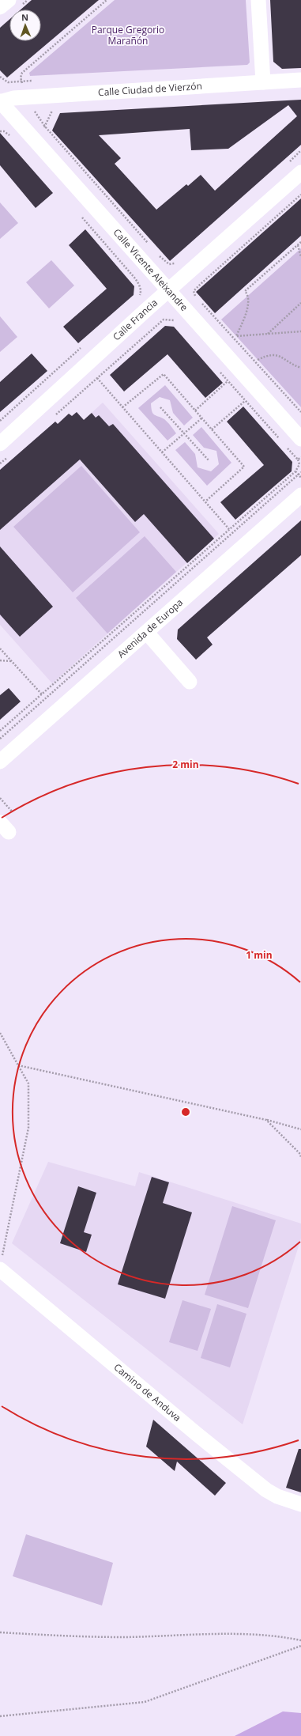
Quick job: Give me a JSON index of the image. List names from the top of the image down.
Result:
{
  "streets": {
    "street": [
      "Calle Ciudad de Vierzón",
      "Calle Vicente Aleixandre",
      "Calle Francia",
      "Avenida de Europa",
      "Camino de Anduva"
    ]
  },
  "crossings": [
    ["Calle Ciudad de Vierzón", "Calle Vicente Aleixandre"],
    ["Calle Vicente Aleixandre", "Calle Francia"]
  ],
  "parks": ["Parque Gregorio Marañón"],
  "north": "top",
  "rings": ["2 min", "1 min"]
}
